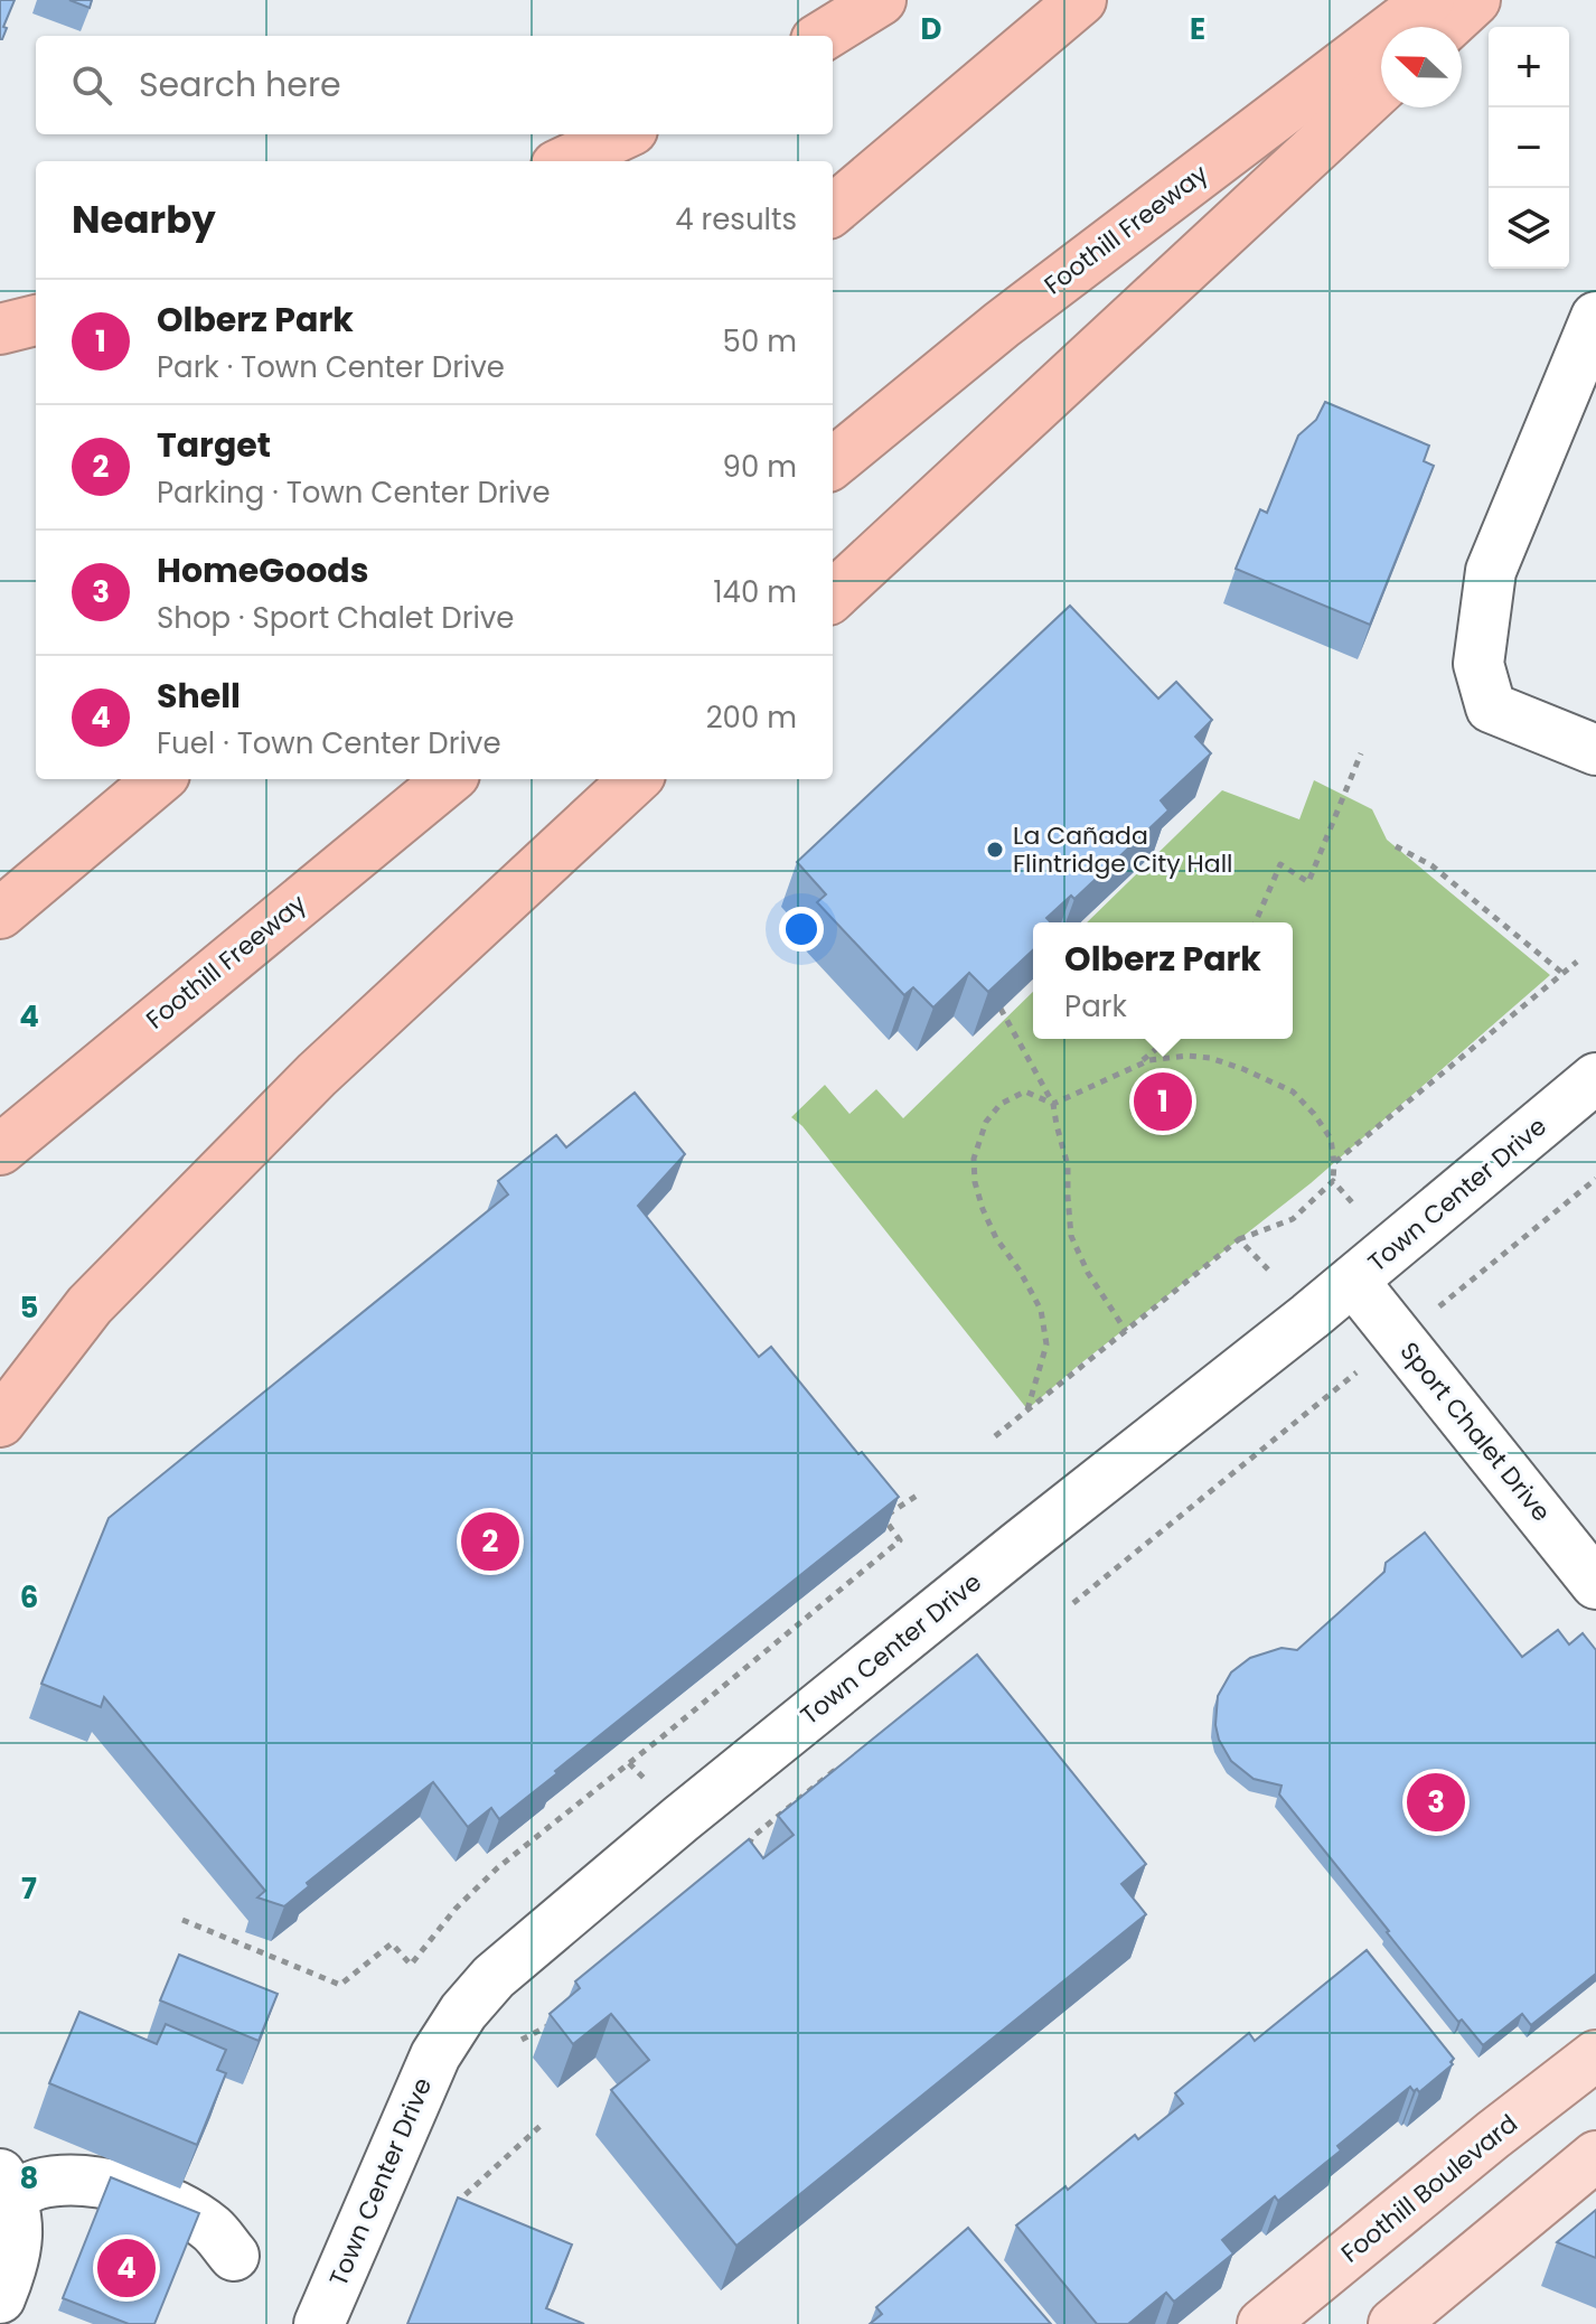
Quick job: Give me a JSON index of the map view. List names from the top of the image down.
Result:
{
  "streets": {
    "highway": ["Foothill Freeway"],
    "main road": ["Foothill Boulevard"],
    "street": ["Town Center Drive", "Sport Chalet Drive"]
  },
  "crossings": [
    ["Town Center Drive", "Sport Chalet Drive"]
  ],
  "places": ["La Cañada Flintridge City Hall"],
  "north": "left",
  "page": {
    "map_buttons": ["+", "−"],
    "search": "Search here",
    "heading": ["Nearby", "4 results"],
    "list": [
      {
        "mark": "1",
        "name": "Olberz Park",
        "note": "Park · Town Center Drive",
        "value": "50 m"
      },
      {
        "mark": "2",
        "name": "Target",
        "note": "Parking · Town Center Drive",
        "value": "90 m"
      },
      {
        "mark": "3",
        "name": "HomeGoods",
        "note": "Shop · Sport Chalet Drive",
        "value": "140 m"
      },
      {
        "mark": "4",
        "name": "Shell",
        "note": "Fuel · Town Center Drive",
        "value": "200 m"
      }
    ],
    "popup": ["Olberz Park", "Park"],
    "pins": [
      "1",
      "2",
      "3",
      "4"
    ]
  },
  "grid": {
    "columns": ["D", "E"],
    "rows": [
      "4",
      "5",
      "6",
      "7",
      "8"
    ]
  }
}
